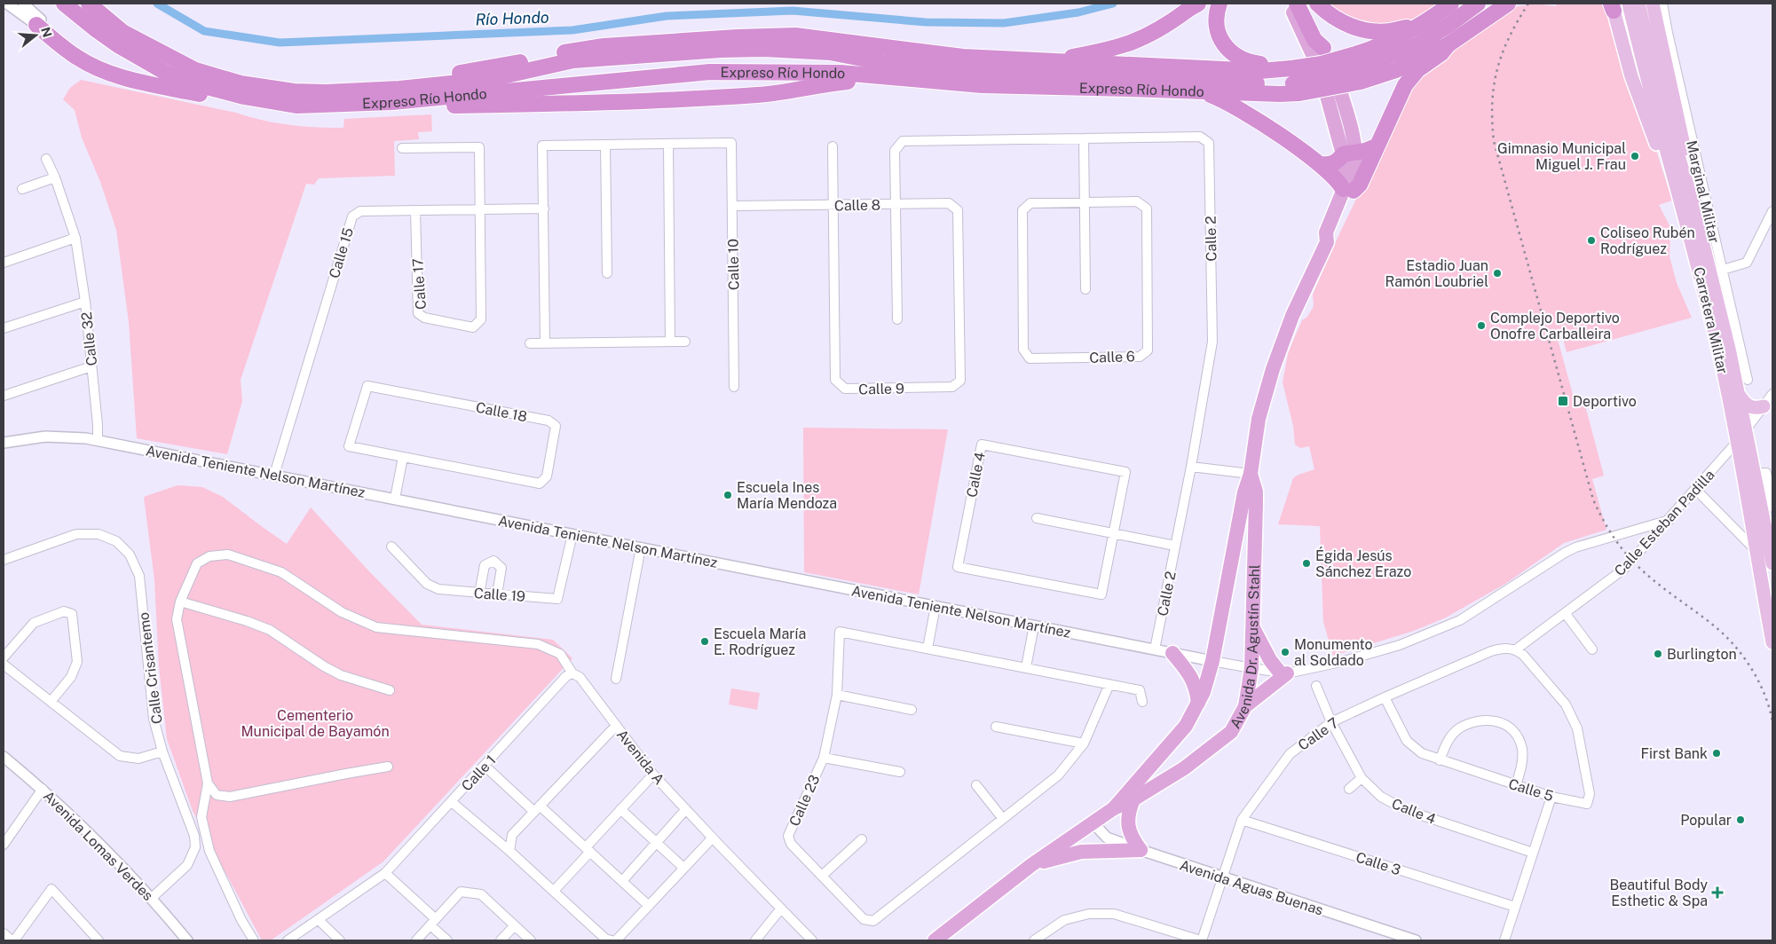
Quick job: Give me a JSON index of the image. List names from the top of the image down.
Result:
{
  "streets": {
    "highway": ["Expreso Río Hondo", "Avenida Dr. Agustín Stahl"],
    "main road": ["Carretera Militar"],
    "street": [
      "Marginal Militar",
      "Calle 8",
      "Calle 2",
      "Calle 15",
      "Calle 10",
      "Calle 17",
      "Calle 32",
      "Calle 6",
      "Calle 9",
      "Calle 18",
      "Avenida Teniente Nelson Martínez",
      "Calle 4",
      "Calle Esteban Padilla",
      "Calle 19",
      "Calle Crisantemo",
      "Calle 7",
      "Avenida A",
      "Calle 1",
      "Calle 5",
      "Calle 23",
      "Avenida Lomas Verdes",
      "Calle 3",
      "Avenida Aguas Buenas"
    ]
  },
  "crossings": [
    ["Marginal Militar", "Carretera Militar"],
    ["Calle 8", "Calle 2"],
    ["Calle 8", "Calle 10"],
    ["Calle 8", "Calle 9"],
    ["Calle 2", "Avenida Teniente Nelson Martínez"],
    ["Calle 15", "Calle 17"],
    ["Calle 15", "Avenida Teniente Nelson Martínez"],
    ["Carretera Militar", "Calle Esteban Padilla"],
    ["Calle 32", "Avenida Teniente Nelson Martínez"],
    ["Avenida Teniente Nelson Martínez", "Calle 19"],
    ["Avenida Teniente Nelson Martínez", "Avenida Dr. Agustín Stahl"],
    ["Calle 4", "Calle 7"],
    ["Calle Esteban Padilla", "Calle 7"],
    ["Calle Esteban Padilla", "Calle 5"],
    ["Avenida Dr. Agustín Stahl", "Avenida Aguas Buenas"],
    ["Calle Crisantemo", "Avenida Lomas Verdes"],
    ["Calle 7", "Calle 5"],
    ["Calle 7", "Calle 3"],
    ["Calle 7", "Avenida Aguas Buenas"],
    ["Avenida A", "Calle 1"]
  ],
  "water": ["Río Hondo"],
  "parks": ["Cementerio Municipal de Bayamón"],
  "places": {
    "other": [
      "Gimnasio Municipal Miguel J. Frau",
      "Coliseo Rubén Rodríguez",
      "Estadio Juan Ramón Loubriel",
      "Complejo Deportivo Onofre Carballeira",
      "Escuela Ines María Mendoza",
      "Égida Jesús Sánchez Erazo",
      "Escuela María E. Rodríguez",
      "Monumento al Soldado",
      "Burlington",
      "First Bank",
      "Popular"
    ],
    "transit": ["Deportivo"],
    "health": ["Beautiful Body Esthetic & Spa"]
  },
  "north": "right"
}
